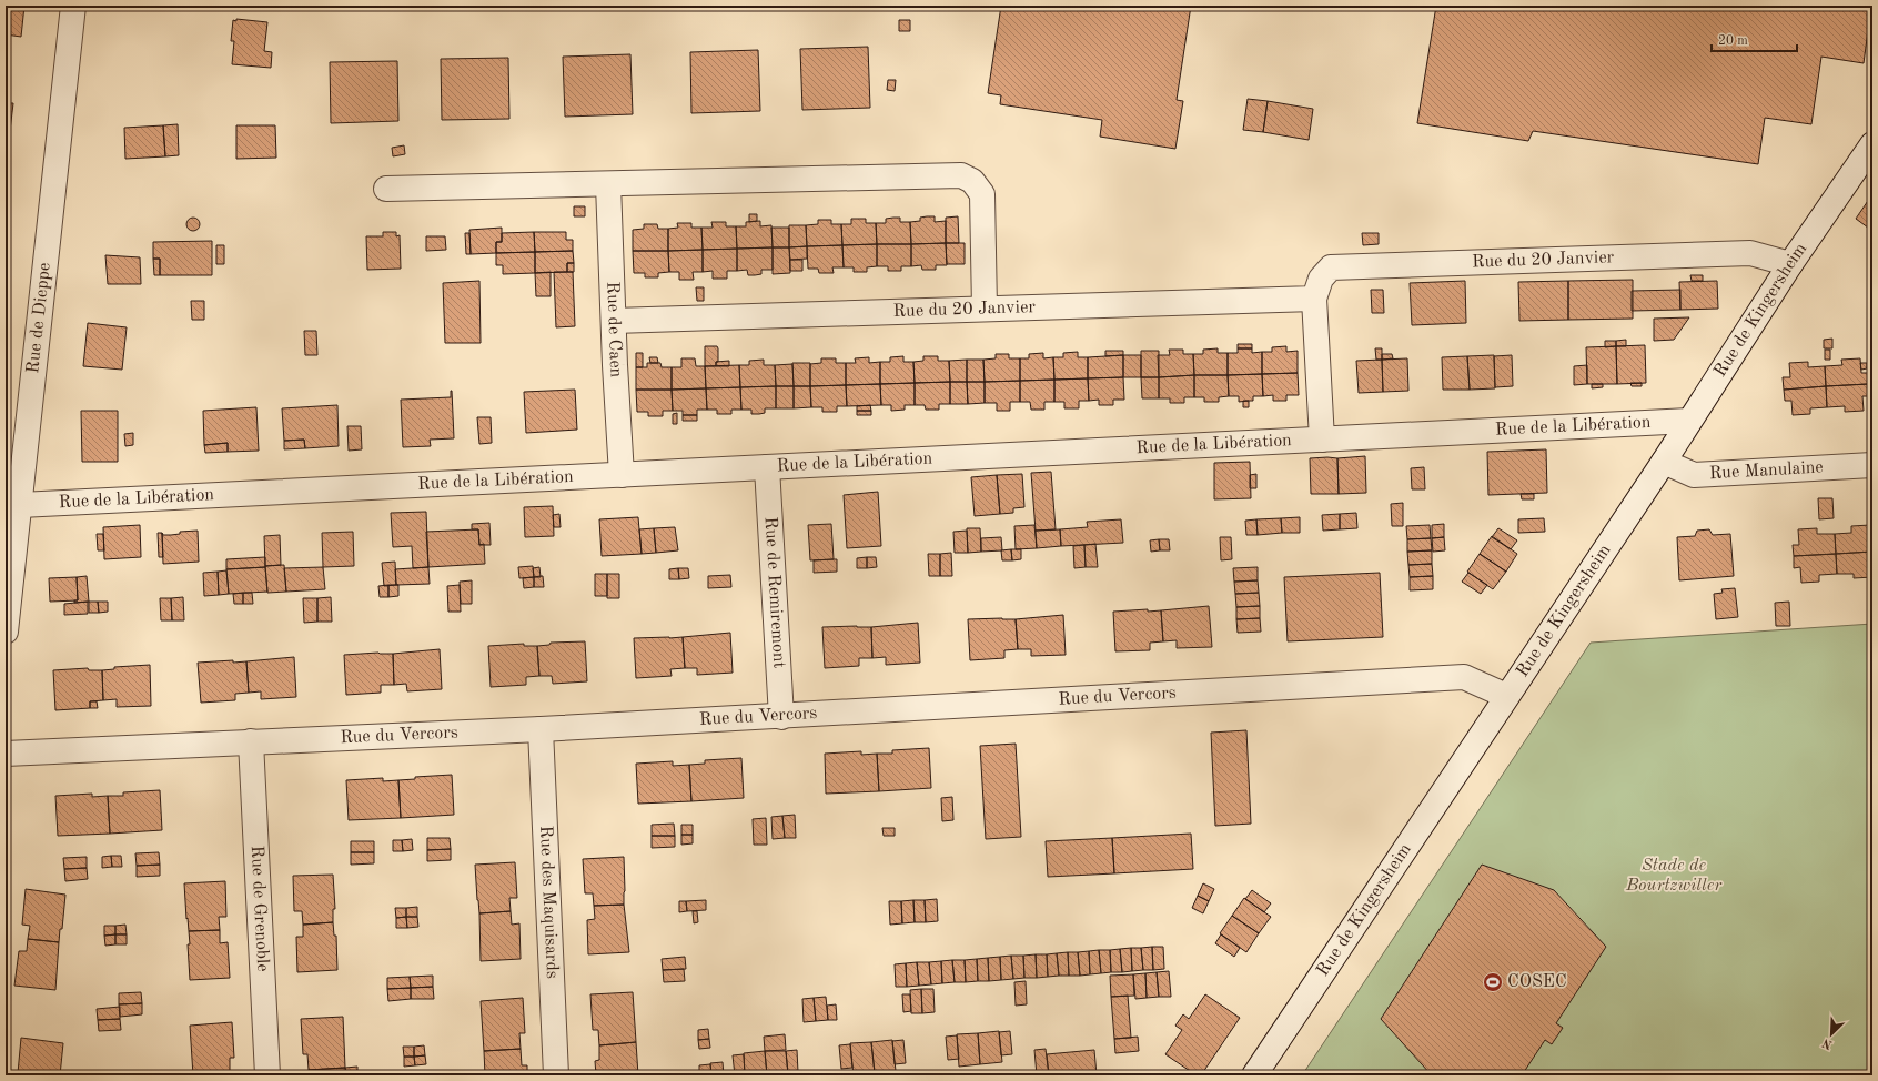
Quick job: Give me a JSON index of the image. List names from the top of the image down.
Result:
{
  "streets": {
    "street": [
      "Rue du 20 Janvier",
      "Rue de Kingersheim",
      "Rue de Dieppe",
      "Rue de Caen",
      "Rue de la Libération",
      "Rue Manulaine",
      "Rue de Remiremont",
      "Rue du Vercors",
      "Rue des Maquisards",
      "Rue de Grenoble"
    ]
  },
  "crossings": [
    ["Rue du 20 Janvier", "Rue de Kingersheim"],
    ["Rue du 20 Janvier", "Rue de Caen"],
    ["Rue du 20 Janvier", "Rue de la Libération"],
    ["Rue de Kingersheim", "Rue de la Libération"],
    ["Rue de Kingersheim", "Rue Manulaine"],
    ["Rue de Kingersheim", "Rue du Vercors"],
    ["Rue de Dieppe", "Rue de la Libération"],
    ["Rue de Caen", "Rue de la Libération"],
    ["Rue de la Libération", "Rue de Remiremont"],
    ["Rue de Remiremont", "Rue du Vercors"],
    ["Rue du Vercors", "Rue des Maquisards"],
    ["Rue du Vercors", "Rue de Grenoble"]
  ],
  "parks": ["Stade de Bourtzwiller"],
  "places": {
    "sports": ["COSEC"]
  },
  "scale_bar": "20 m",
  "north": "bottom left"
}
